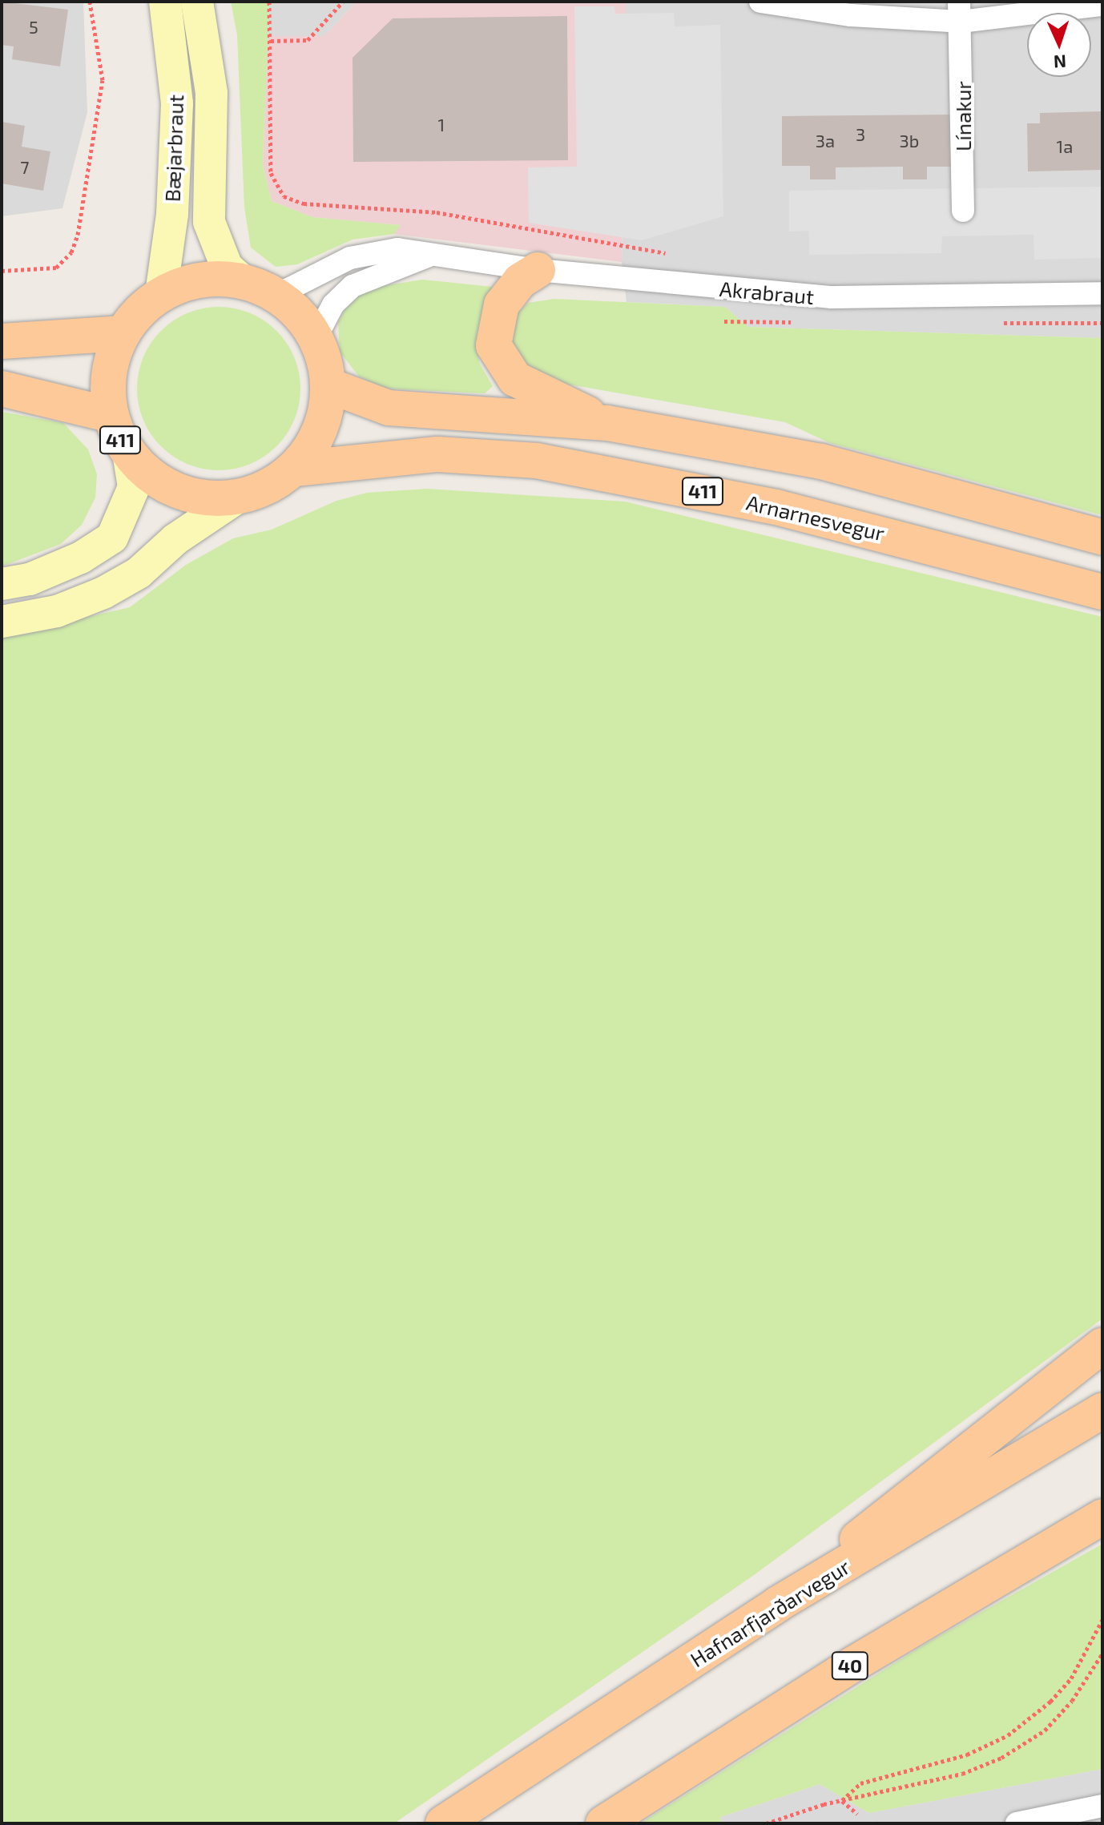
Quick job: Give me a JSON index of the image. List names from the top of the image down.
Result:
{
  "streets": {
    "main road": [
      "411",
      "Arnarnesvegur",
      "Hafnarfjarðarvegur",
      "40"
    ],
    "street": ["Línakur", "Bæjarbraut", "Akrabraut"]
  },
  "crossings": [
    ["Bæjarbraut", "Akrabraut"],
    ["Bæjarbraut", "411"],
    ["Bæjarbraut", "Arnarnesvegur"],
    ["Akrabraut", "411"],
    ["Akrabraut", "Arnarnesvegur"],
    ["411", "Arnarnesvegur"]
  ],
  "house_numbers": [
    "5",
    "1",
    "3",
    "3a",
    "3b",
    "1a",
    "7"
  ],
  "north": "bottom"
}
